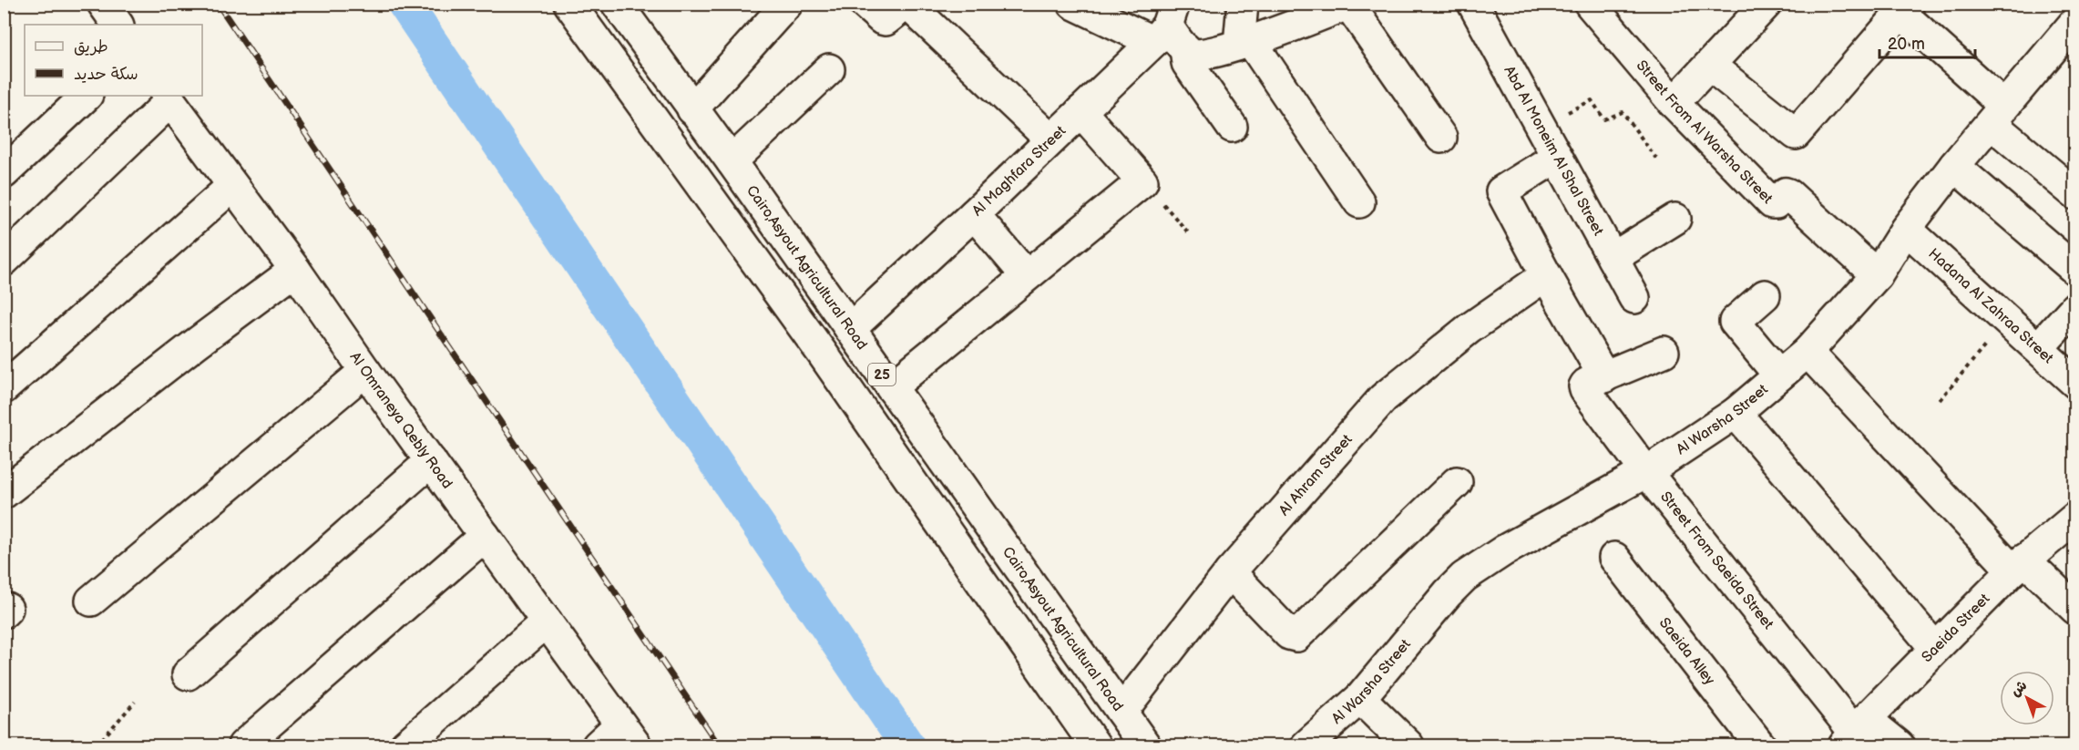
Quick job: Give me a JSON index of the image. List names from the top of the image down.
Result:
{
  "streets": {
    "main road": [
      "Street From Al Warsha Street",
      "Abd Al Moneim Al Shal Street",
      "Al Maghfara Street",
      "Cairo,Asyout Agricultural Road",
      "Hadana Al Zahraa Street",
      "25",
      "Al Warsha Street",
      "Al Omraneya Qebly Road",
      "Al Ahram Street",
      "Street From Saeida Street",
      "Saeida Street",
      "Saeida Alley"
    ]
  },
  "crossings": [
    ["Street From Al Warsha Street", "Al Warsha Street"],
    ["Abd Al Moneim Al Shal Street", "Street From Saeida Street"],
    ["Al Maghfara Street", "Cairo,Asyout Agricultural Road"],
    ["Cairo,Asyout Agricultural Road", "Al Ahram Street"],
    ["Hadana Al Zahraa Street", "Al Warsha Street"],
    ["Al Warsha Street", "Street From Saeida Street"],
    ["Al Ahram Street", "Street From Saeida Street"],
    ["Street From Saeida Street", "Saeida Street"]
  ],
  "legend": ["طريق", "سكة حديد"],
  "scale_bar": "20 m",
  "north": "top left"
}
